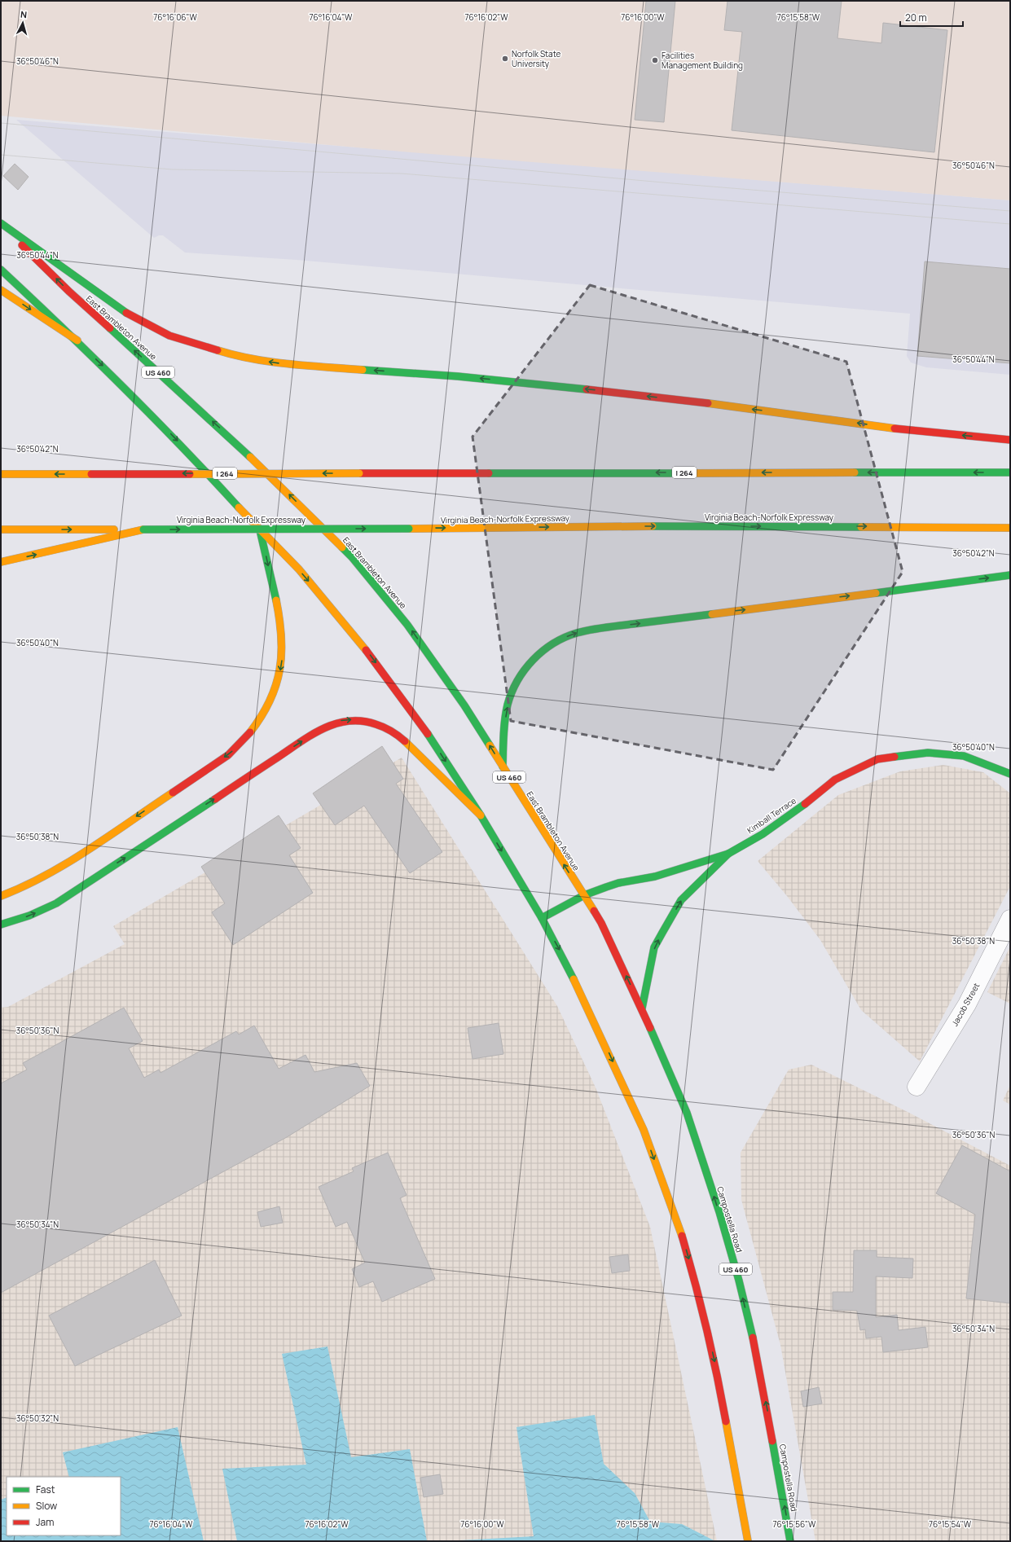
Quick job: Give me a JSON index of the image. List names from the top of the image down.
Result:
{
  "streets": {
    "main road": [
      "East Brambleton Avenue",
      "US 460",
      "I 264",
      "Virginia Beach-Norfolk Expressway",
      "Kimball Terrace",
      "Campostella Road"
    ],
    "street": ["Jacob Street"]
  },
  "crossings": [
    ["East Brambleton Avenue", "Kimball Terrace"],
    ["East Brambleton Avenue", "Campostella Road"]
  ],
  "places": ["Norfolk State University", "Facilities Management Building"],
  "legend": ["Fast", "Slow", "Jam"],
  "scale_bar": "20 m",
  "north": "top",
  "coordinates": [
    "76°16'06\"W",
    "76°16'04\"W",
    "76°16'02\"W",
    "76°16'00\"W",
    "76°15'58\"W",
    "36°50'46\"N",
    "36°50'44\"N",
    "36°50'42\"N",
    "36°50'40\"N",
    "36°50'38\"N",
    "36°50'36\"N",
    "36°50'34\"N",
    "36°50'32\"N",
    "76°15'56\"W",
    "76°15'54\"W"
  ]
}
